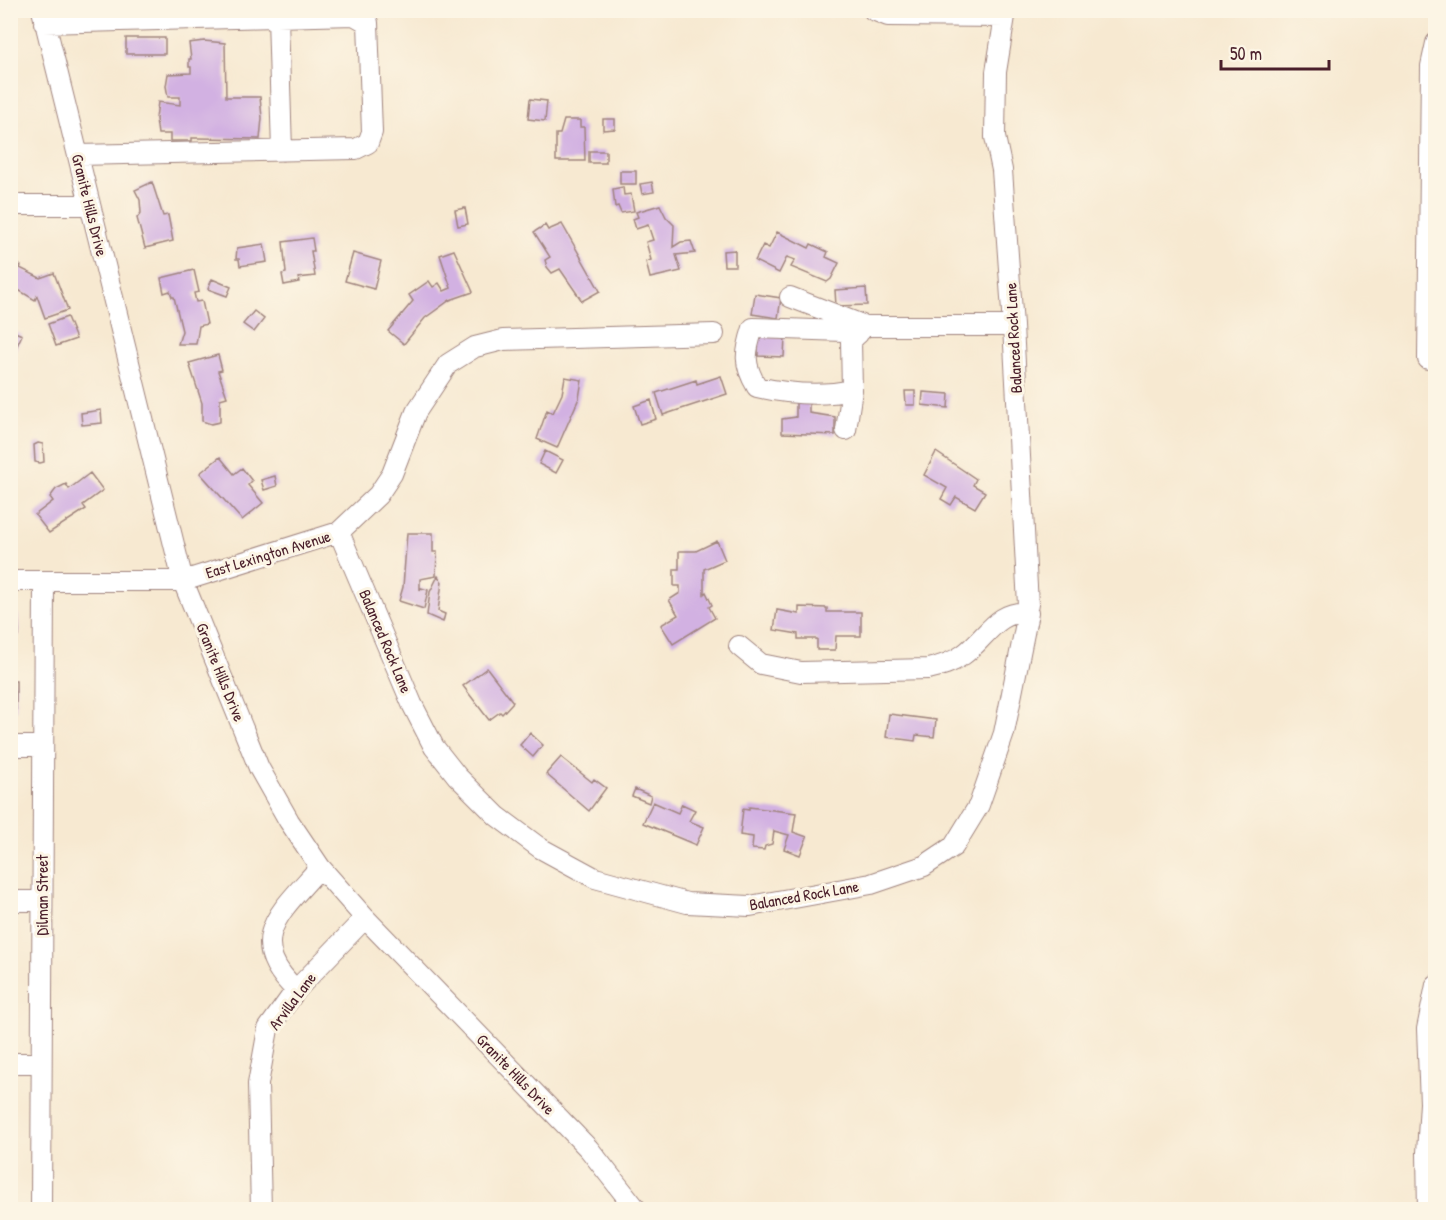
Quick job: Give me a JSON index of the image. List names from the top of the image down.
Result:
{
  "streets": {
    "street": [
      "Granite Hills Drive",
      "Balanced Rock Lane",
      "East Lexington Avenue",
      "Dilman Street",
      "Arvilla Lane"
    ]
  },
  "crossings": [
    ["Granite Hills Drive", "East Lexington Avenue"],
    ["Granite Hills Drive", "Arvilla Lane"],
    ["Balanced Rock Lane", "East Lexington Avenue"],
    ["East Lexington Avenue", "Dilman Street"]
  ],
  "scale_bar": "50 m"
}
